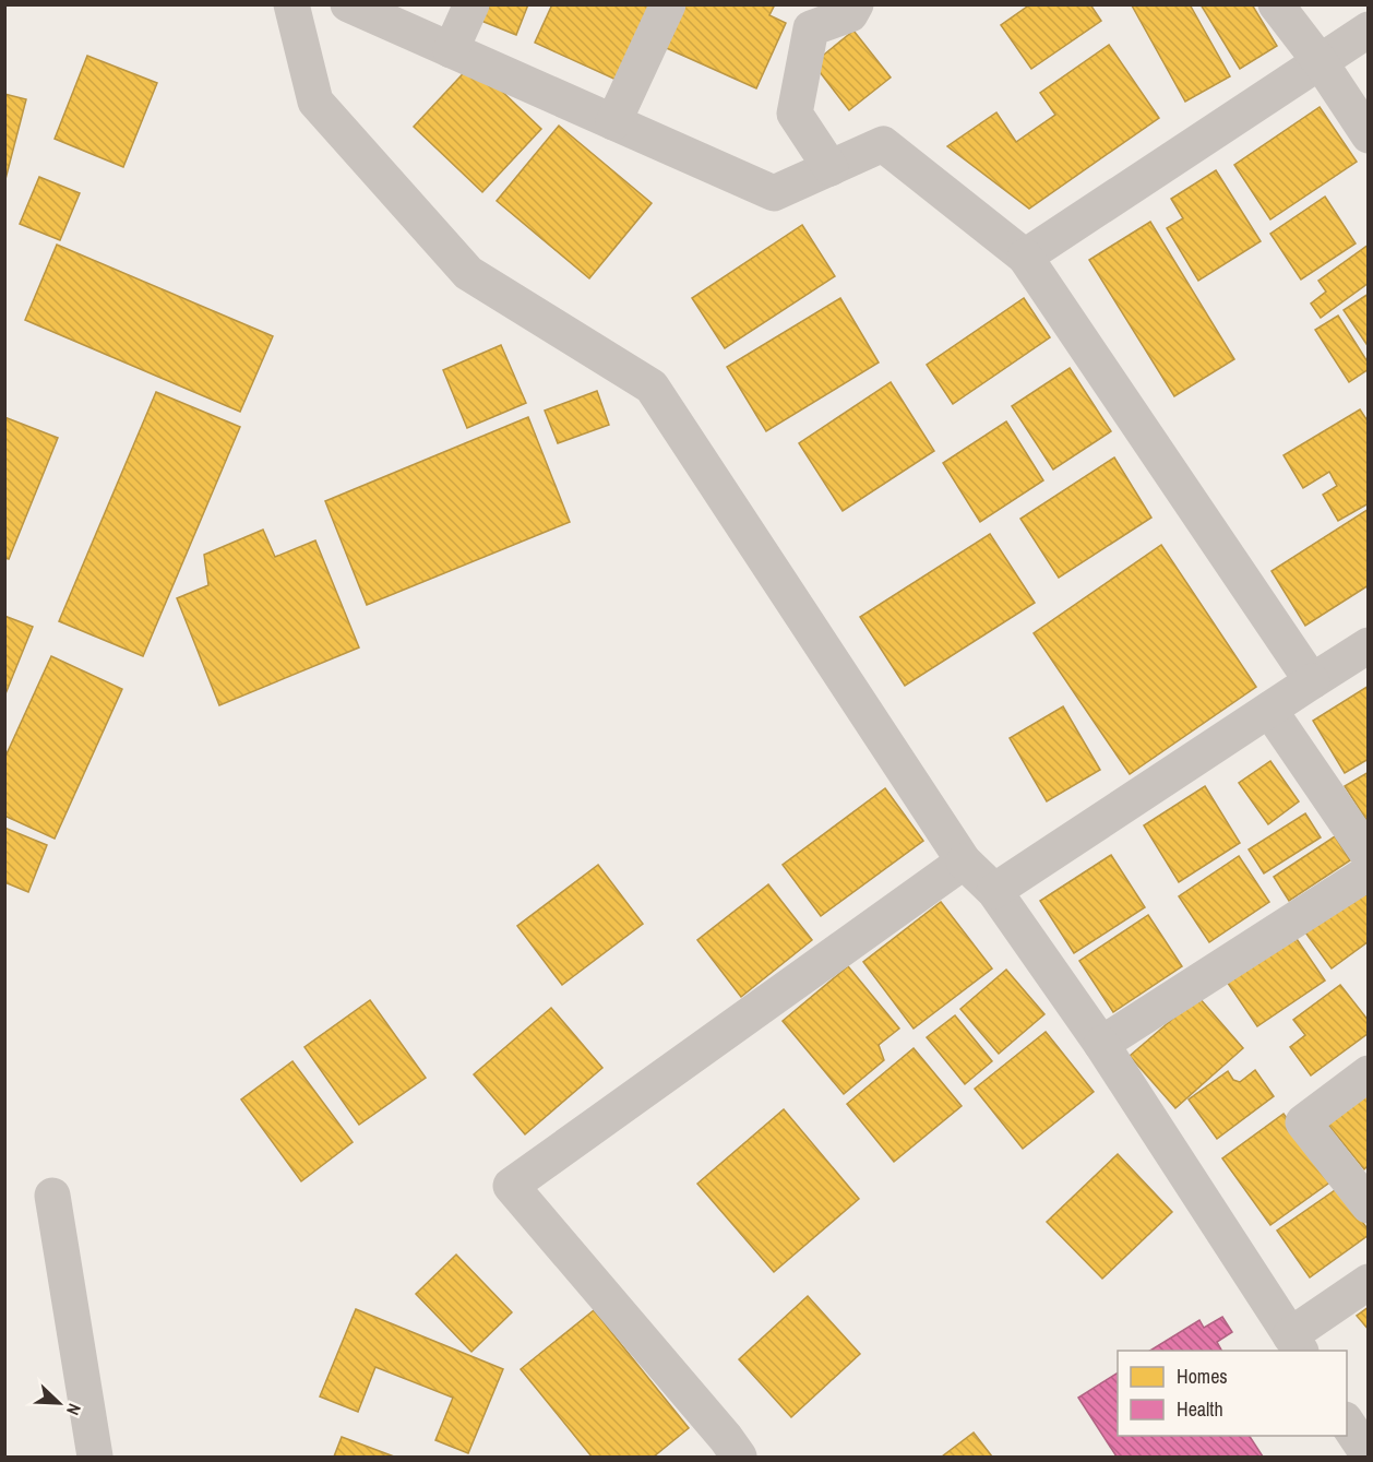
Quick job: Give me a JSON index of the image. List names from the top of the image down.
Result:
{
  "legend": ["Homes", "Health"],
  "north": "bottom right"
}
